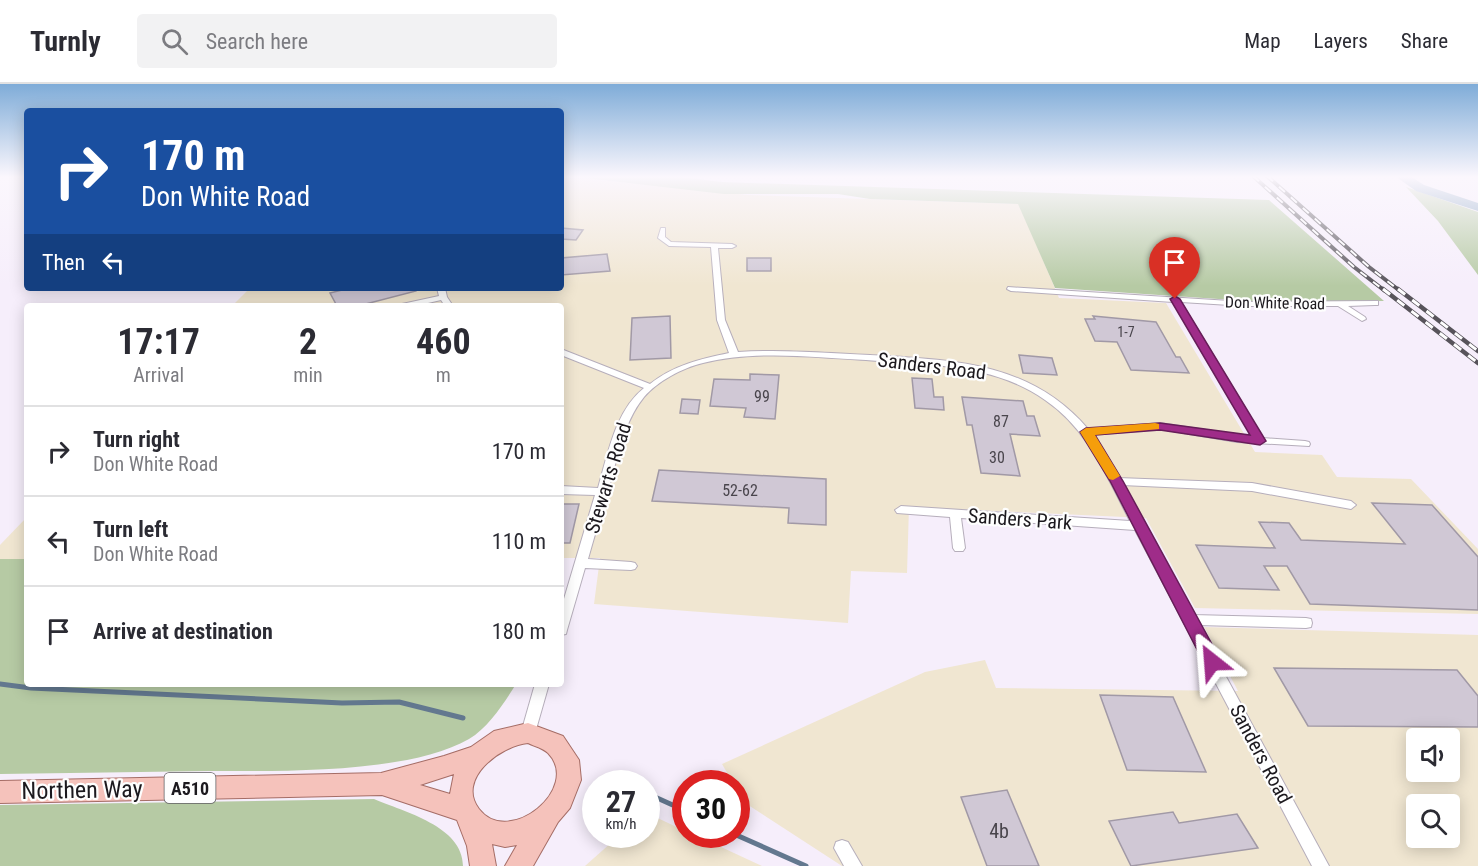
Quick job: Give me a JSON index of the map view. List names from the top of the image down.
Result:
{
  "streets": {
    "main road": ["A510", "Northen Way"],
    "street": [
      "Don White Road",
      "Sanders Road",
      "Stewarts Road",
      "Sanders Park"
    ]
  },
  "crossings": [
    ["Sanders Road", "Stewarts Road"],
    ["Sanders Road", "Sanders Park"]
  ],
  "house_numbers": [
    "1-7",
    "99",
    "87",
    "30",
    "52-62",
    "4b"
  ],
  "page": {
    "header": "Turnly",
    "search": "Search here",
    "nav": ["Map", "Layers", "Share"],
    "turn": ["170 m", "Don White Road"],
    "then": "Then",
    "eta": [
      "17:17",
      "Arrival",
      "2",
      "min",
      "460",
      "m"
    ],
    "list": [
      {
        "name": "Turn right",
        "note": "Don White Road",
        "value": "170 m"
      },
      {
        "name": "Turn left",
        "note": "Don White Road",
        "value": "110 m"
      },
      {
        "name": "Arrive at destination",
        "value": "180 m"
      }
    ],
    "speed": "27 km/h",
    "limit": "30"
  }
}
